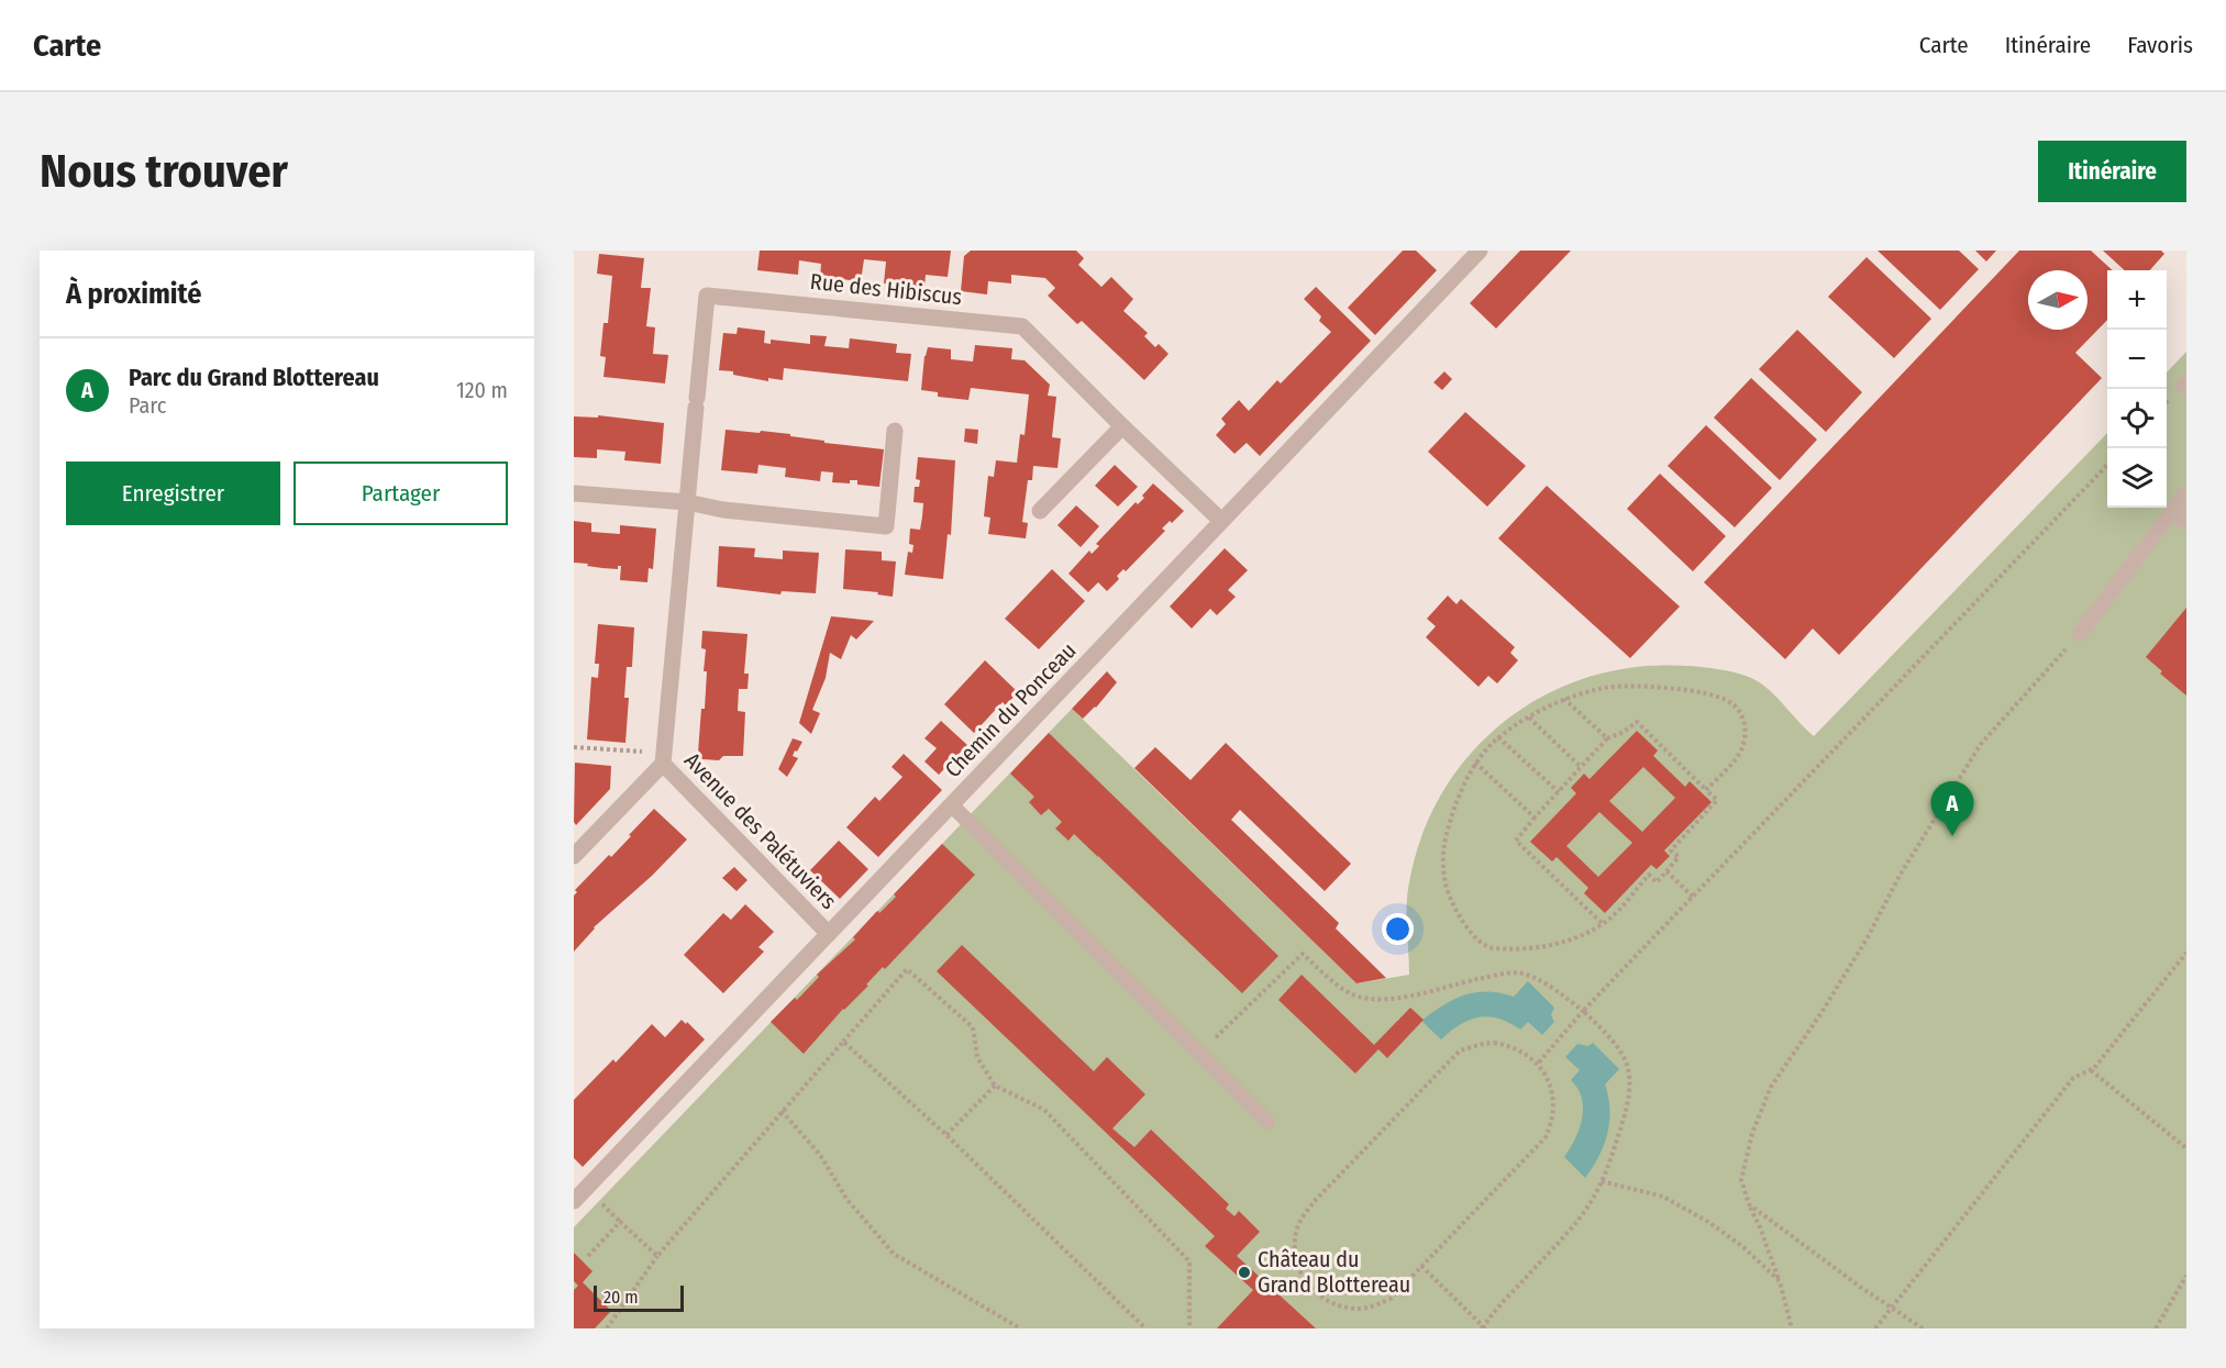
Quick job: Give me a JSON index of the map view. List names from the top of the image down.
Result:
{
  "streets": {
    "street": ["Rue des Hibiscus", "Chemin du Ponceau", "Avenue des Palétuviers"]
  },
  "crossings": [
    ["Rue des Hibiscus", "Chemin du Ponceau"],
    ["Rue des Hibiscus", "Avenue des Palétuviers"],
    ["Chemin du Ponceau", "Avenue des Palétuviers"]
  ],
  "places": ["Château du Grand Blottereau"],
  "scale_bar": "20 m",
  "north": "right",
  "page": {
    "header": "Carte",
    "nav": ["Carte", "Itinéraire", "Favoris"],
    "buttons": [
      "Itinéraire",
      ["Enregistrer", "Partager"]
    ],
    "title": "Nous trouver",
    "heading": "À proximité",
    "map_buttons": ["+", "−"],
    "list": [
      {
        "mark": "A",
        "name": "Parc du Grand Blottereau",
        "note": "Parc",
        "value": "120 m"
      }
    ],
    "pins": "A",
    "scale": "20 m"
  }
}
